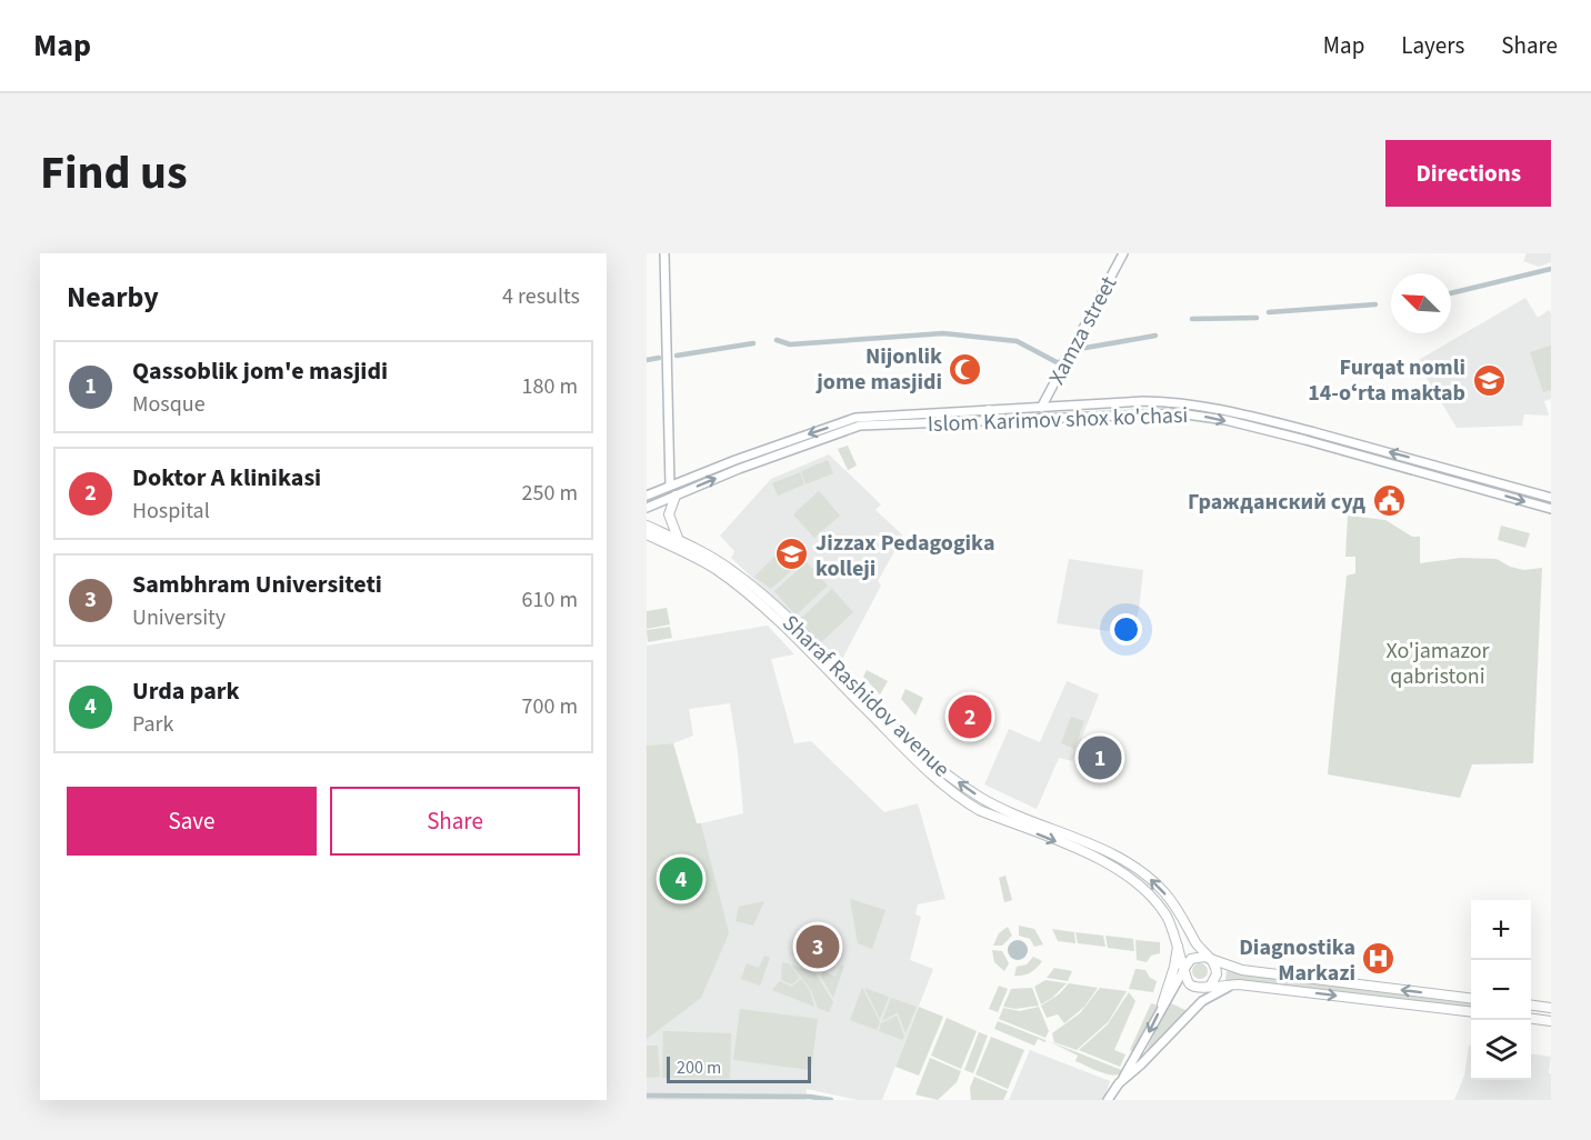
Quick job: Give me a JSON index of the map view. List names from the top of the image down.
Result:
{
  "streets": {
    "main road": ["Xamza street", "Islom Karimov shox ko'chasi", "Sharaf Rashidov avenue"]
  },
  "crossings": [
    ["Xamza street", "Islom Karimov shox ko'chasi"]
  ],
  "parks": ["Xo'jamazor qabristoni"],
  "places": {
    "mosque": ["Nijonlik jome masjidi"],
    "school or university": ["Furqat nomli 14-oʻrta maktab", "Jizzax Pedagogika kolleji"],
    "public building": ["Гражданский суд"],
    "hospital": ["Diagnostika Markazi"]
  },
  "scale_bar": "200 m",
  "north": "top left",
  "page": {
    "header": "Map",
    "nav": ["Map", "Layers", "Share"],
    "title": "Find us",
    "buttons": [
      "Directions",
      ["Save", "Share"]
    ],
    "heading": ["Nearby", "4 results"],
    "list": [
      {
        "mark": "1",
        "name": "Qassoblik jom'e masjidi",
        "note": "Mosque",
        "value": "180 m"
      },
      {
        "mark": "2",
        "name": "Doktor A klinikasi",
        "note": "Hospital",
        "value": "250 m"
      },
      {
        "mark": "3",
        "name": "Sambhram Universiteti",
        "note": "University",
        "value": "610 m"
      },
      {
        "mark": "4",
        "name": "Urda park",
        "note": "Park",
        "value": "700 m"
      }
    ],
    "pins": [
      "2",
      "1",
      "4",
      "3"
    ],
    "map_buttons": ["+", "−"],
    "scale": "200 m"
  }
}
